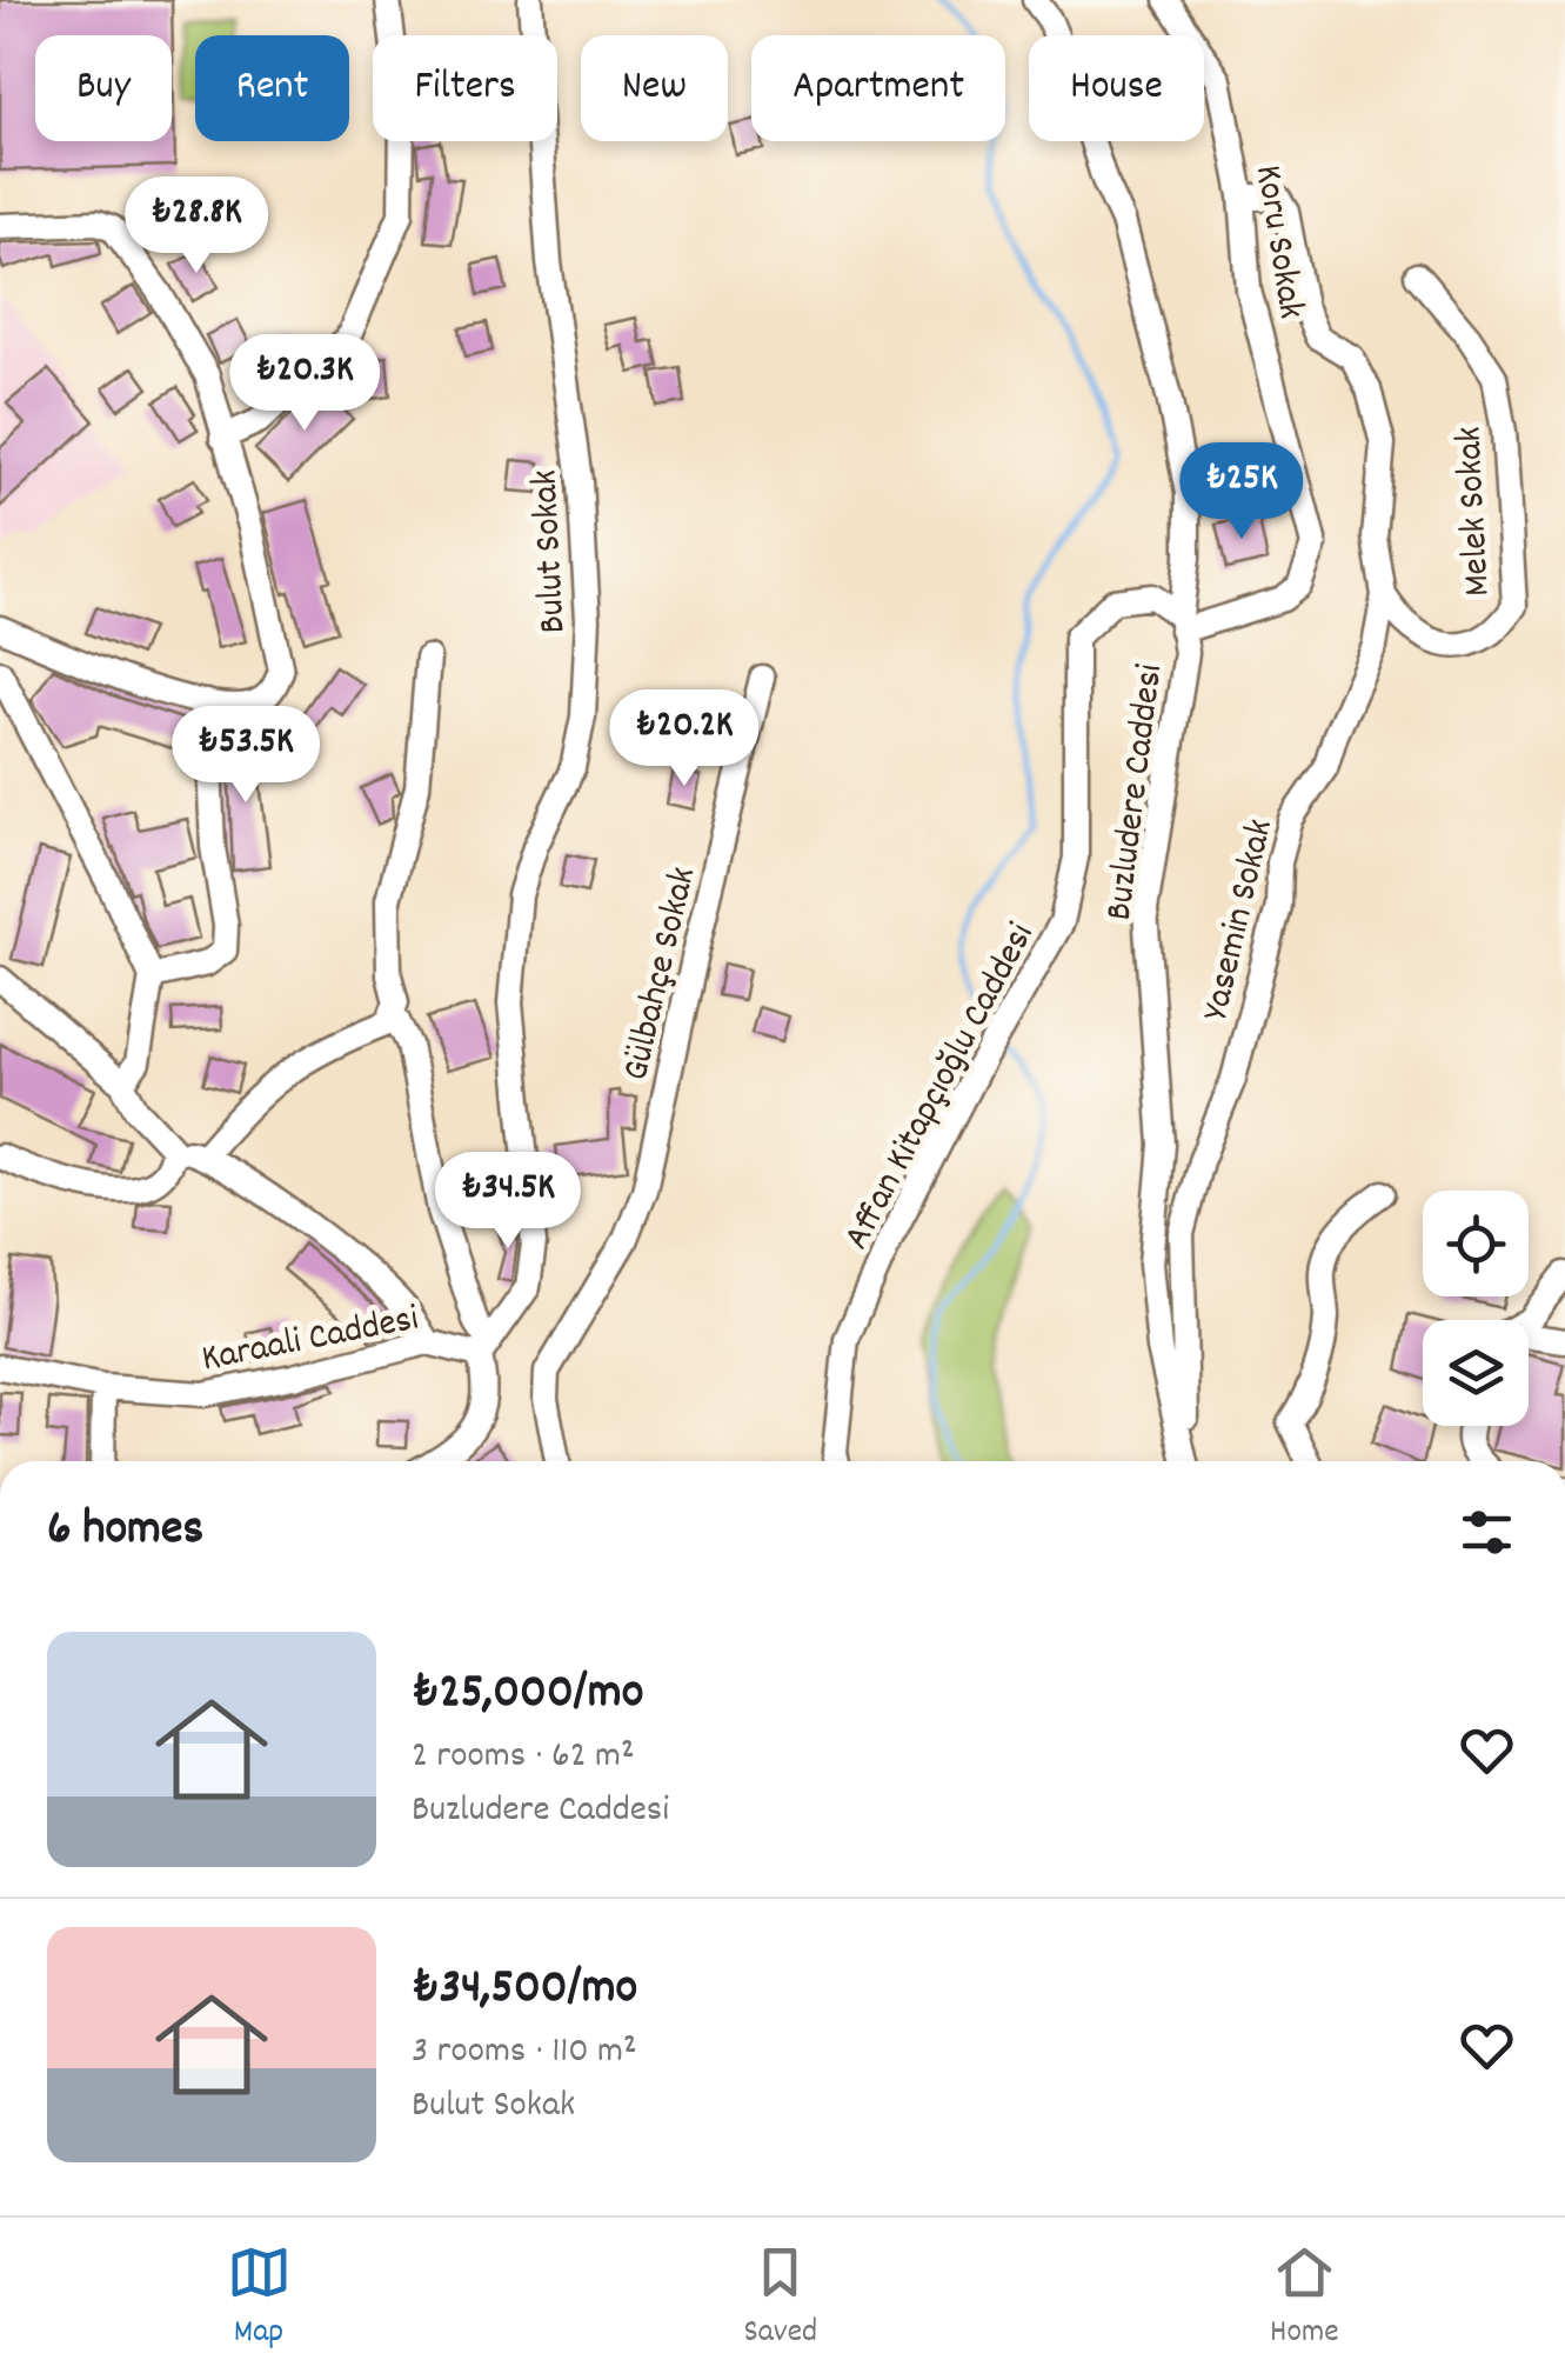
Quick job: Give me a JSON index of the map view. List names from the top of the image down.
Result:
{
  "streets": {
    "street": [
      "Koru Sokak",
      "Melek Sokak",
      "Bulut Sokak",
      "Buzludere Caddesi",
      "Yasemin Sokak",
      "Gülbahçe Sokak",
      "Affan Kitapçıoğlu Caddesi",
      "Karaali Caddesi"
    ]
  },
  "crossings": [
    ["Koru Sokak", "Buzludere Caddesi"],
    ["Koru Sokak", "Yasemin Sokak"],
    ["Koru Sokak", "Affan Kitapçıoğlu Caddesi"],
    ["Melek Sokak", "Yasemin Sokak"],
    ["Bulut Sokak", "Karaali Caddesi"],
    ["Buzludere Caddesi", "Affan Kitapçıoğlu Caddesi"]
  ],
  "page": {
    "chip": [
      "Buy",
      "Rent",
      "Filters",
      "New",
      "Apartment",
      "House"
    ],
    "price": [
      "₺28.8K",
      "₺20.3K",
      "₺25K",
      "₺20.2K",
      "₺53.5K",
      "₺34.5K"
    ],
    "heading": "6 homes",
    "list": [
      {
        "name": "₺25,000/mo",
        "note": "2 rooms · 62 m² · Buzludere Caddesi"
      },
      {
        "name": "₺34,500/mo",
        "note": "3 rooms · 110 m² · Bulut Sokak"
      }
    ],
    "tabs": ["Map", "Saved", "Home"]
  }
}
